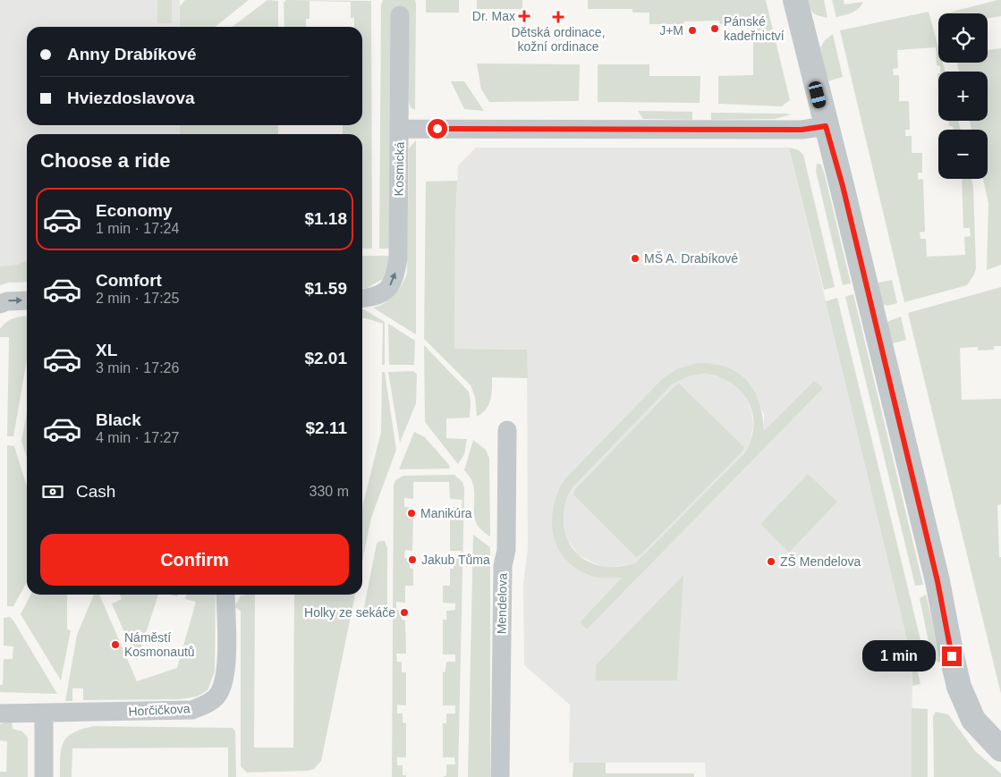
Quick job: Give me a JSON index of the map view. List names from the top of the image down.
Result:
{
  "streets": {
    "street": ["Kosmická", "Mendelova", "Horčičkova"]
  },
  "one_way": ["Kosmická"],
  "places": {
    "health": ["Dr. Max", "Dětská ordinace, kožní ordinace"],
    "other": [
      "Pánské kadeřnictví",
      "J+M",
      "MŠ A. Drabíkové",
      "Manikúra",
      "Jakub Tůma",
      "ZŠ Mendelova",
      "Holky ze sekáče",
      "Náměstí Kosmonautů"
    ]
  },
  "page": {
    "map_buttons": ["+", "−"],
    "banner": ["Anny Drabíkové", "Hviezdoslavova"],
    "heading": "Choose a ride",
    "list": [
      {
        "name": "Economy",
        "note": "1 min · 17:24",
        "value": "$1.18"
      },
      {
        "name": "Comfort",
        "note": "2 min · 17:25",
        "value": "$1.59"
      },
      {
        "name": "XL",
        "note": "3 min · 17:26",
        "value": "$2.01"
      },
      {
        "name": "Black",
        "note": "4 min · 17:27",
        "value": "$2.11"
      }
    ],
    "pay": ["Cash", "330 m"],
    "buttons": "Confirm",
    "bubble": "1 min"
  }
}
